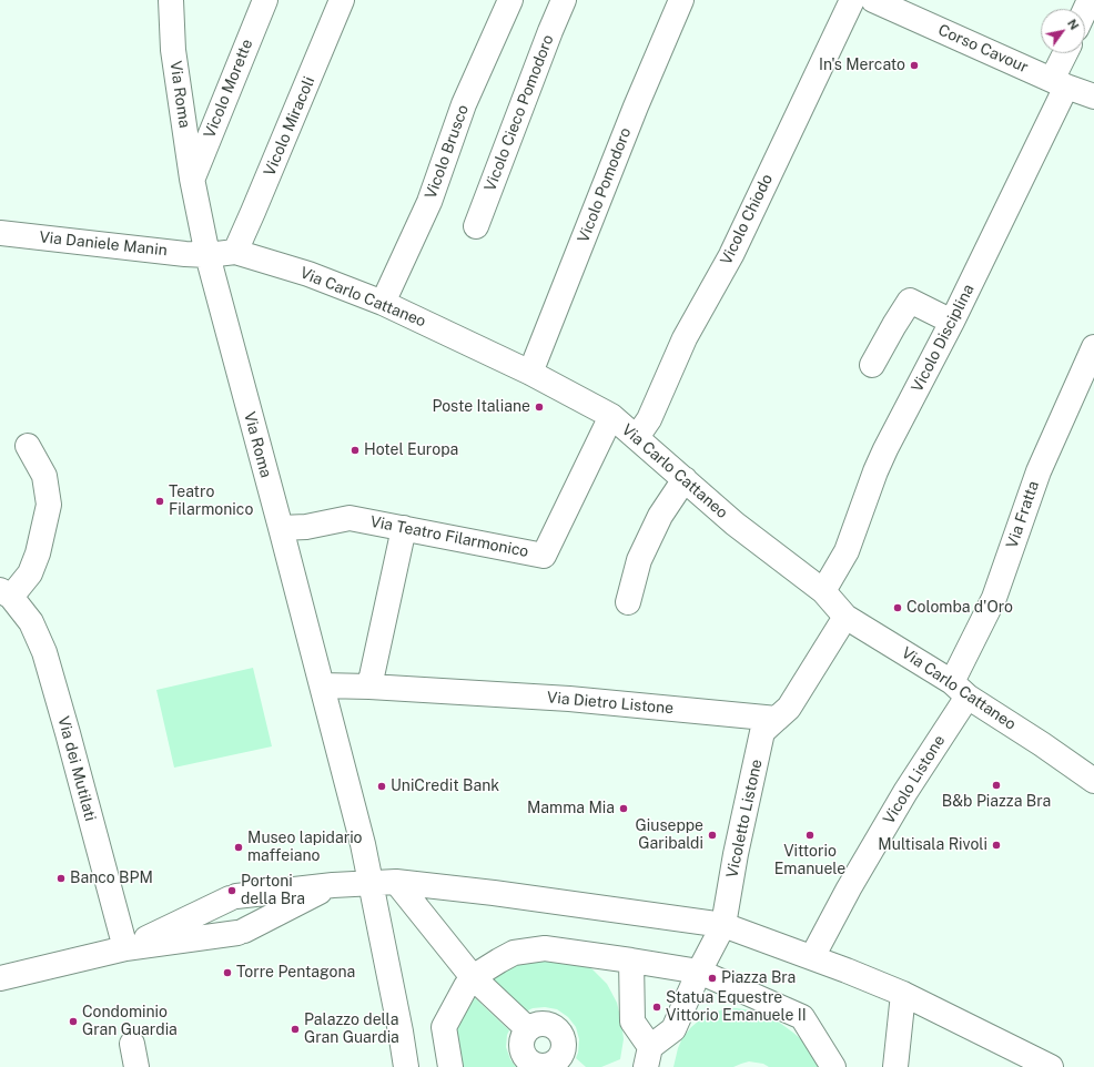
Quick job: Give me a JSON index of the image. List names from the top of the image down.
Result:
{
  "streets": {
    "street": [
      "Corso Cavour",
      "Vicolo Morette",
      "Via Roma",
      "Vicolo Cieco Pomodoro",
      "Vicolo Miracoli",
      "Vicolo Brusco",
      "Vicolo Pomodoro",
      "Vicolo Chiodo",
      "Via Daniele Manin",
      "Via Carlo Cattaneo",
      "Vicolo Disciplina",
      "Via Fratta",
      "Via Teatro Filarmonico",
      "Via Dietro Listone",
      "Via dei Mutilati",
      "Vicolo Listone",
      "Vicoletto Listone"
    ]
  },
  "crossings": [
    ["Corso Cavour", "Vicolo Disciplina"],
    ["Vicolo Morette", "Via Roma"],
    ["Via Roma", "Via Daniele Manin"],
    ["Via Roma", "Via Carlo Cattaneo"],
    ["Via Roma", "Via Teatro Filarmonico"],
    ["Via Roma", "Via Dietro Listone"],
    ["Vicolo Miracoli", "Via Carlo Cattaneo"],
    ["Vicolo Brusco", "Via Carlo Cattaneo"],
    ["Vicolo Pomodoro", "Via Carlo Cattaneo"],
    ["Vicolo Chiodo", "Via Carlo Cattaneo"],
    ["Via Daniele Manin", "Via Carlo Cattaneo"],
    ["Via Carlo Cattaneo", "Vicolo Disciplina"],
    ["Via Carlo Cattaneo", "Via Fratta"],
    ["Via Carlo Cattaneo", "Via Teatro Filarmonico"],
    ["Via Carlo Cattaneo", "Vicolo Listone"],
    ["Via Fratta", "Vicolo Listone"],
    ["Via Dietro Listone", "Vicoletto Listone"]
  ],
  "places": [
    "In's Mercato",
    "Poste Italiane",
    "Hotel Europa",
    "Teatro Filarmonico",
    "Colomba d'Oro",
    "B&b Piazza Bra",
    "UniCredit Bank",
    "Mamma Mia",
    "Giuseppe Garibaldi",
    "Vittorio Emanuele",
    "Multisala Rivoli",
    "Museo lapidario maffeiano",
    "Banco BPM",
    "Portoni della Bra",
    "Torre Pentagona",
    "Piazza Bra",
    "Statua Equestre Vittorio Emanuele II",
    "Condominio Gran Guardia",
    "Palazzo della Gran Guardia"
  ],
  "north": "top right"
}
